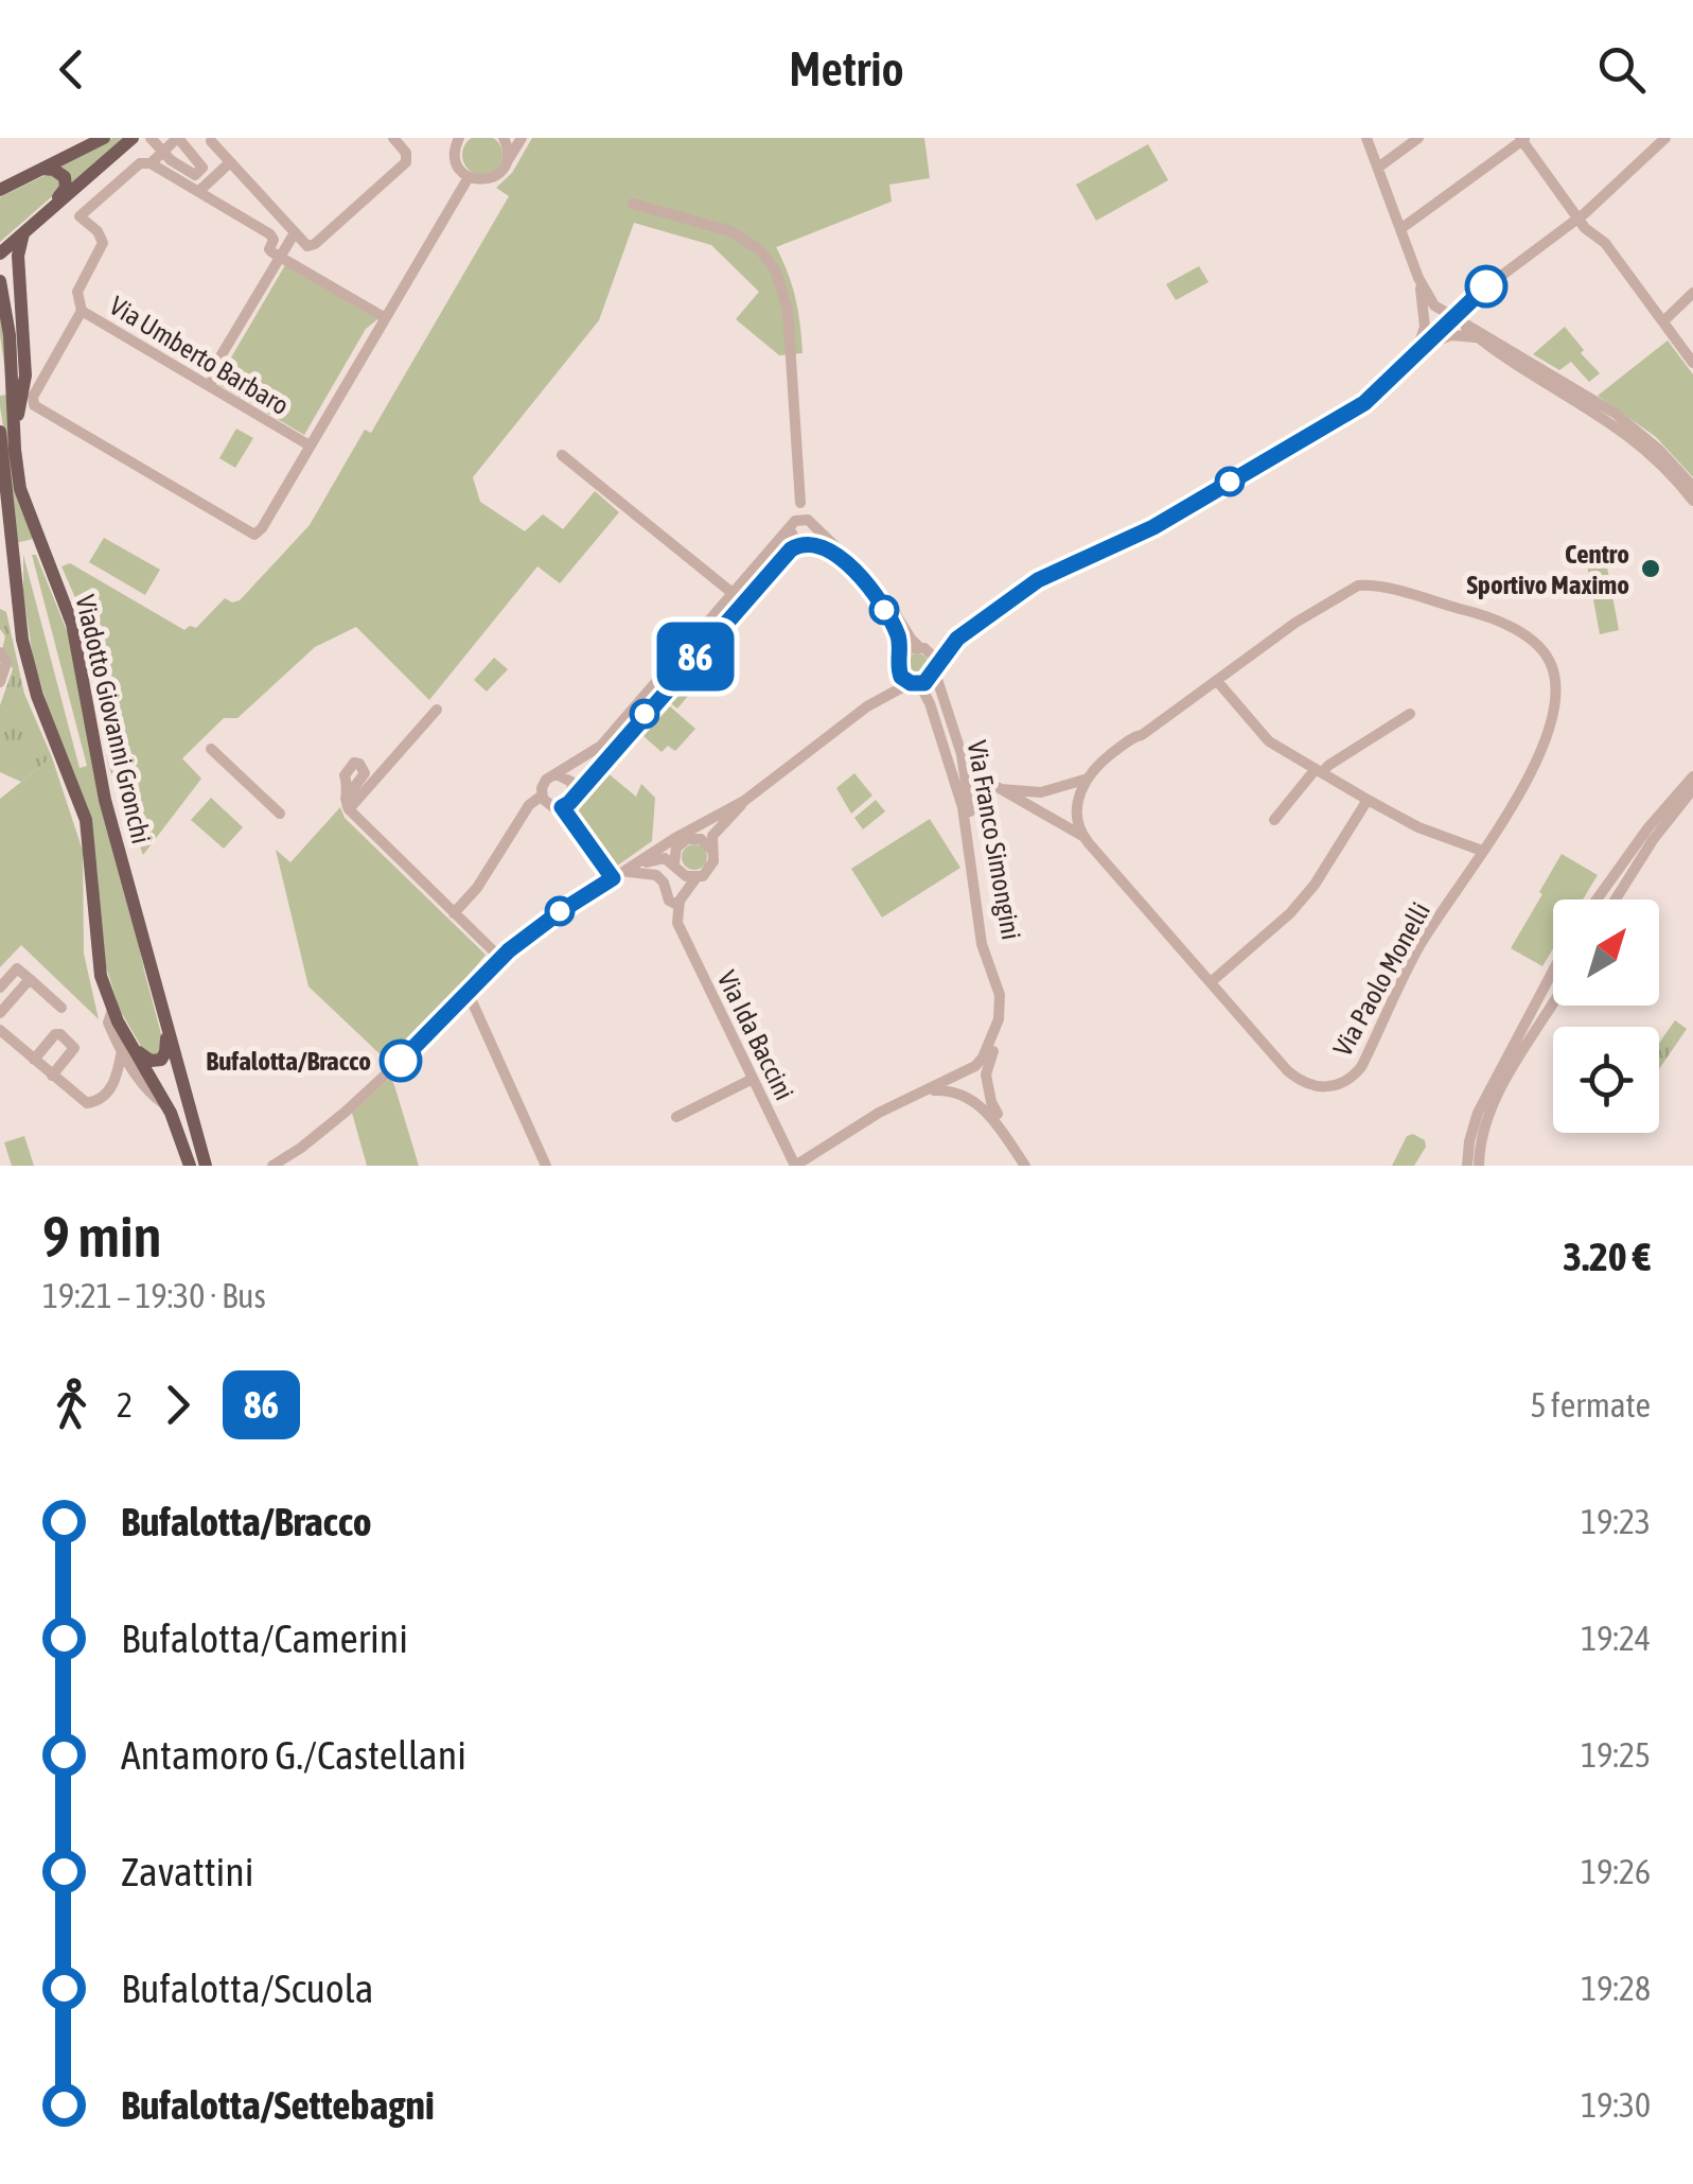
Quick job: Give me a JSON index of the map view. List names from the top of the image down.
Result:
{
  "streets": {
    "main road": ["Viadotto Giovanni Gronchi"],
    "street": [
      "Via Umberto Barbaro",
      "Via Franco Simongini",
      "Via Paolo Monelli",
      "Via Ida Baccini"
    ]
  },
  "places": ["Centro Sportivo Maximo", "Bufalotta/Bracco"],
  "lines": ["bus line 86"],
  "north": "top right",
  "page": {
    "header": "Metrio",
    "on_map": "86",
    "heading": ["9 min", "19:21 – 19:30 · Bus", "3.20 €"],
    "legs": ["2", "86", "5 fermate"],
    "list": [
      {
        "name": "Bufalotta/Bracco",
        "value": "19:23"
      },
      {
        "name": "Bufalotta/Camerini",
        "value": "19:24"
      },
      {
        "name": "Antamoro G./Castellani",
        "value": "19:25"
      },
      {
        "name": "Zavattini",
        "value": "19:26"
      },
      {
        "name": "Bufalotta/Scuola",
        "value": "19:28"
      },
      {
        "name": "Bufalotta/Settebagni",
        "value": "19:30"
      }
    ]
  }
}
